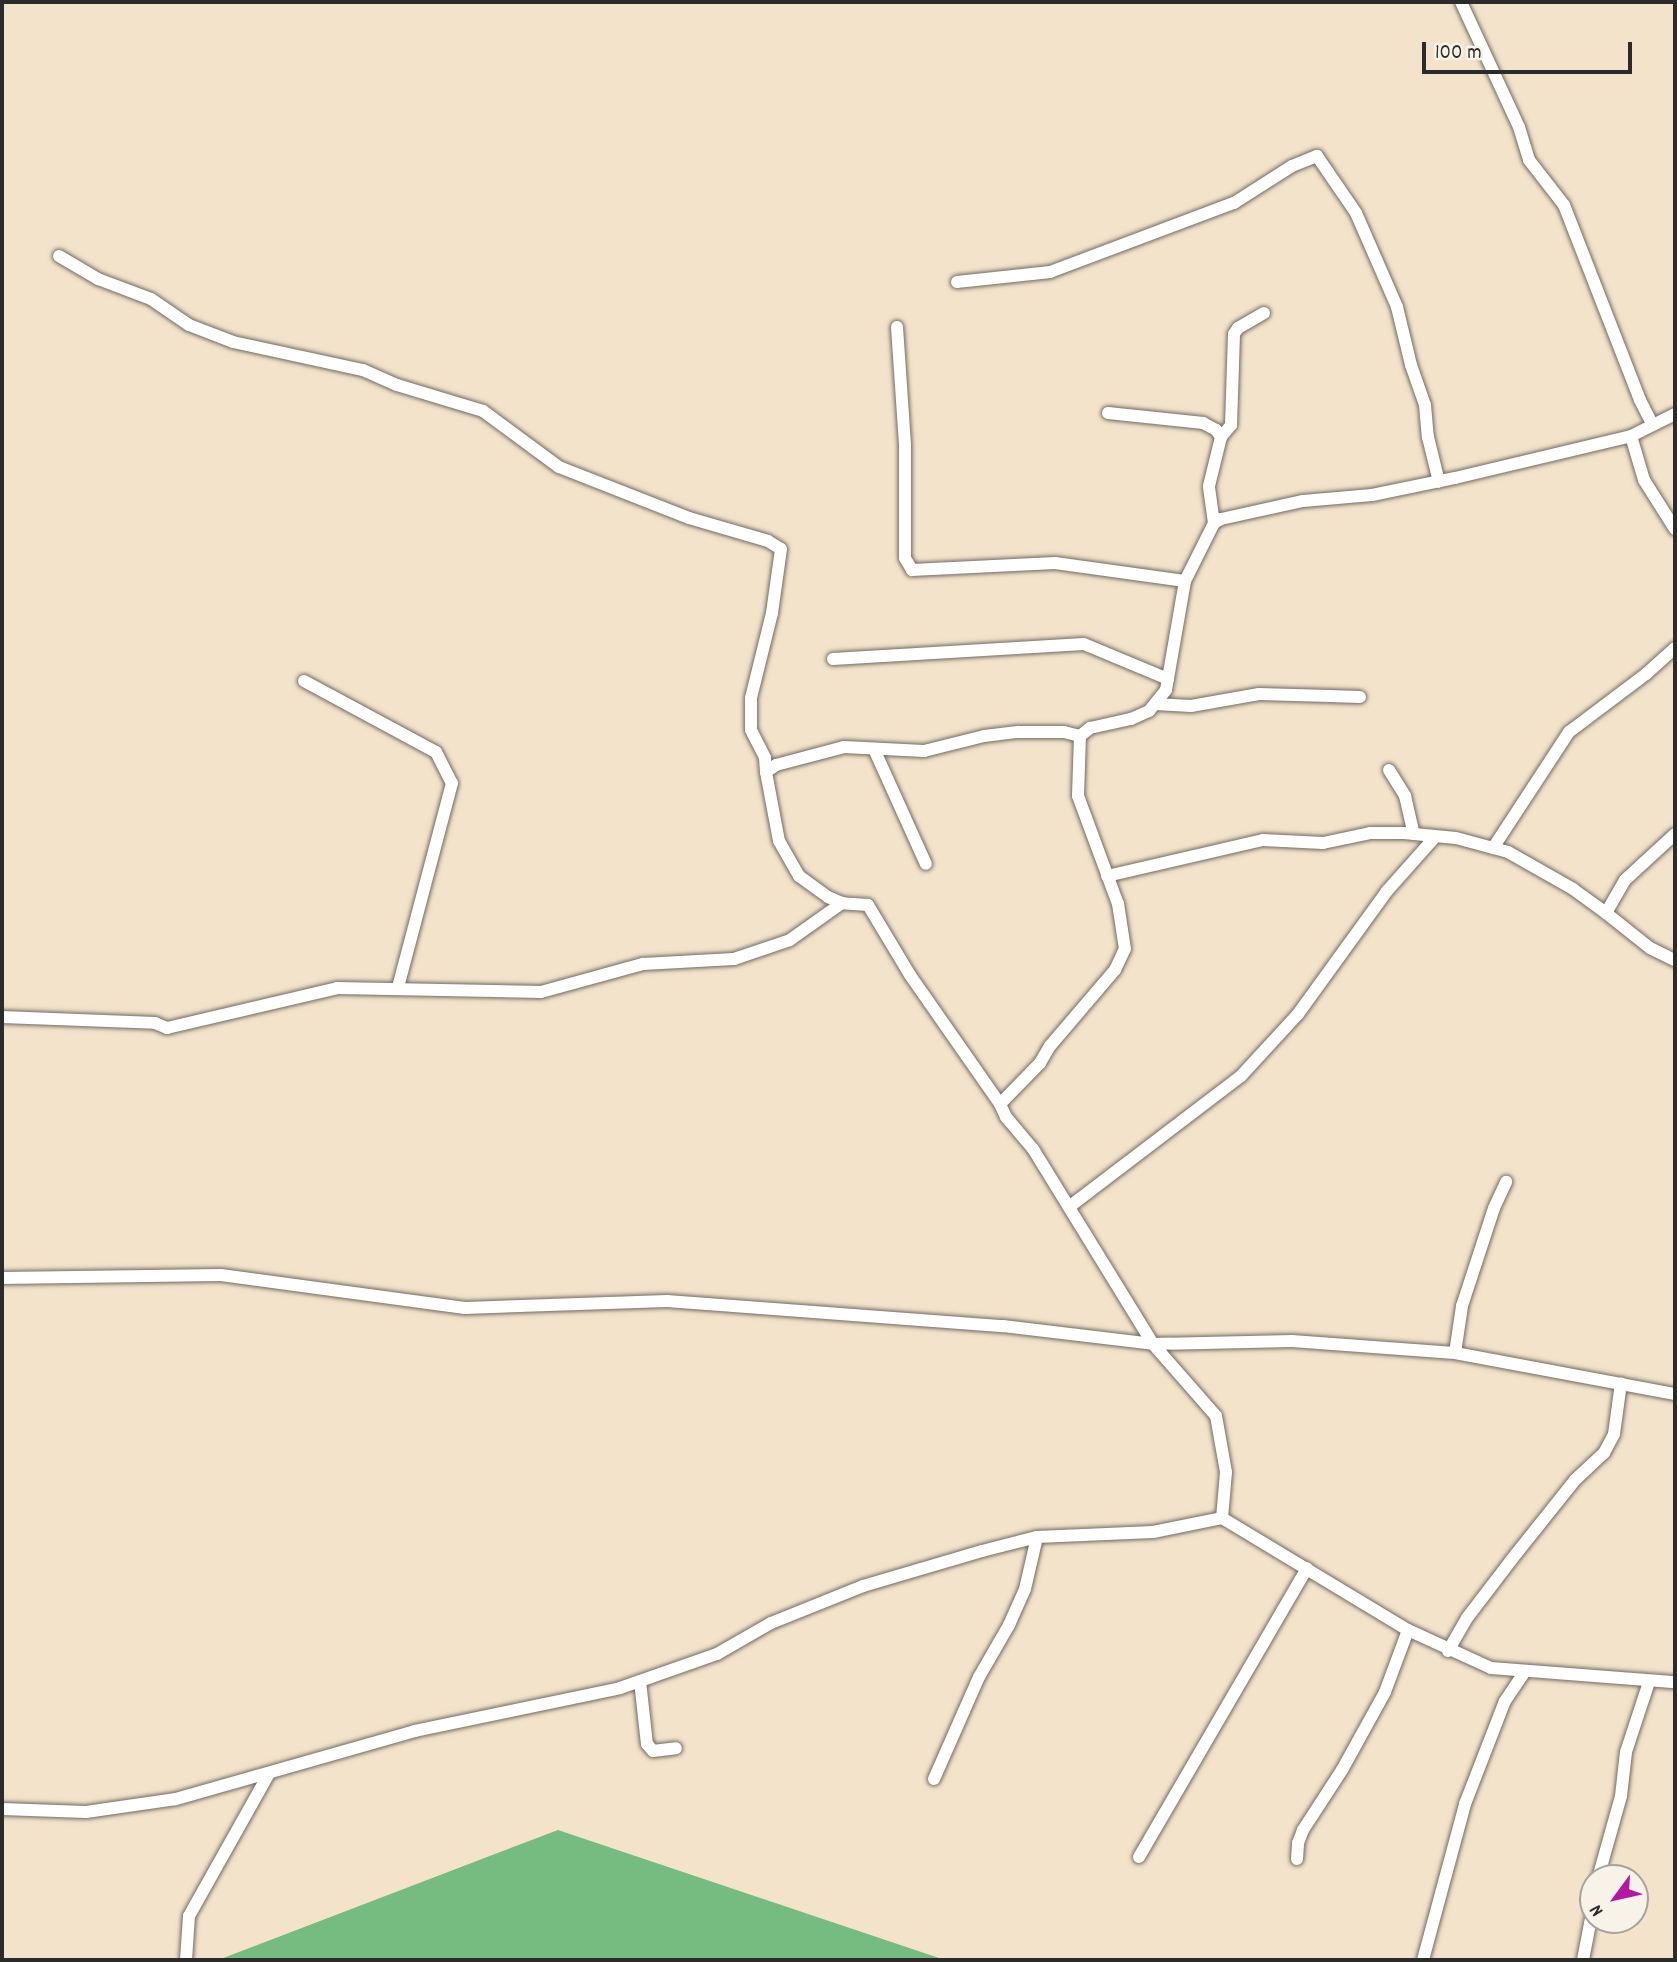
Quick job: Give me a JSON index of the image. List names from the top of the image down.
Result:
{
  "scale_bar": "100 m",
  "north": "bottom left"
}
